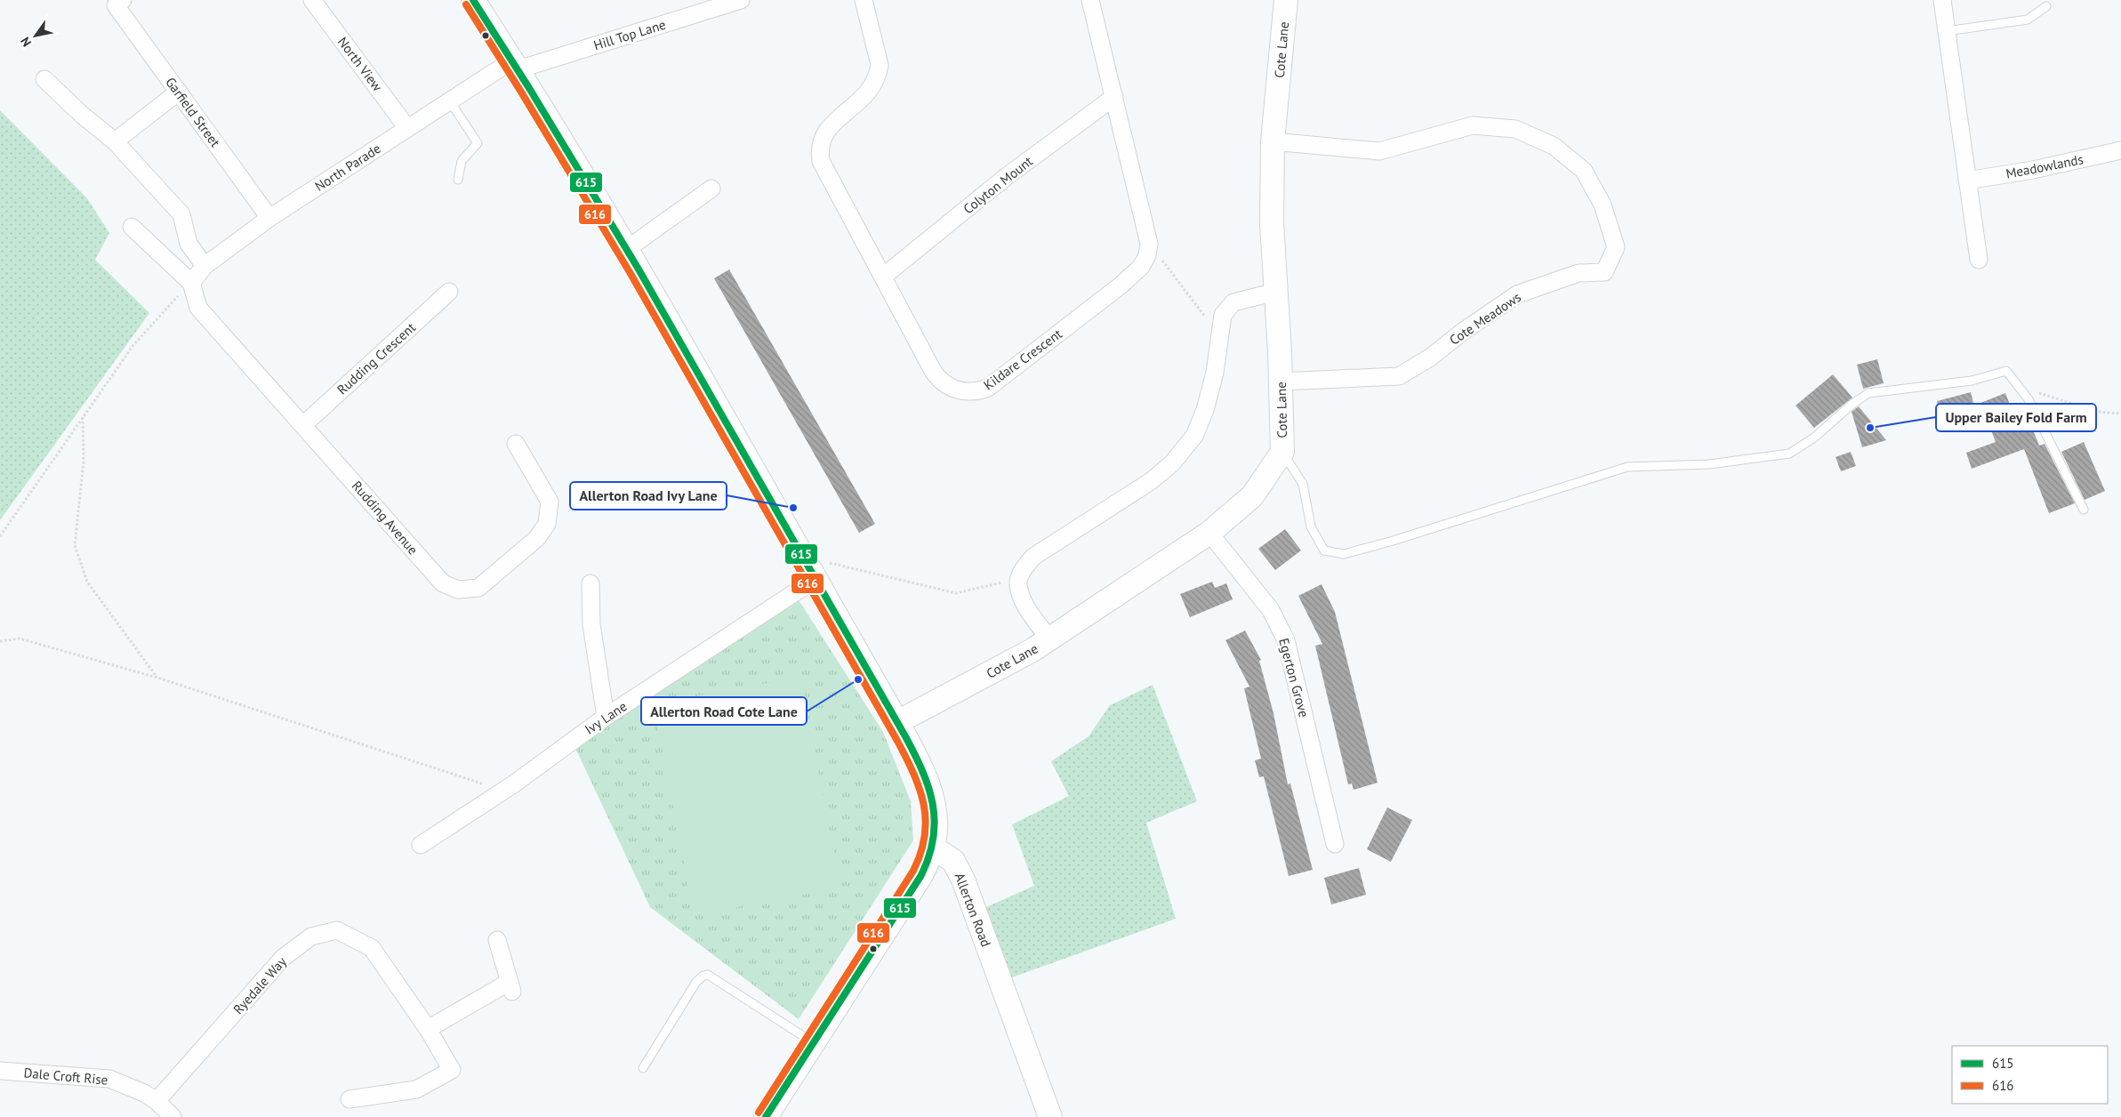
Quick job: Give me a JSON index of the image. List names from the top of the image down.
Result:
{
  "streets": {
    "street": [
      "Hill Top Lane",
      "Cote Lane",
      "North View",
      "Garfield Street",
      "Meadowlands",
      "North Parade",
      "Colyton Mount",
      "Cote Meadows",
      "Rudding Crescent",
      "Kildare Crescent",
      "Rudding Avenue",
      "Egerton Grove",
      "Ivy Lane",
      "Allerton Road",
      "Ryedale Way",
      "Dale Croft Rise"
    ]
  },
  "crossings": [
    ["Hill Top Lane", "North Parade"],
    ["Cote Lane", "Cote Meadows"],
    ["Cote Lane", "Egerton Grove"],
    ["North View", "North Parade"],
    ["Garfield Street", "North Parade"],
    ["North Parade", "Rudding Avenue"],
    ["Colyton Mount", "Kildare Crescent"],
    ["Rudding Crescent", "Rudding Avenue"],
    ["Ryedale Way", "Dale Croft Rise"]
  ],
  "places": ["Upper Bailey Fold Farm", "Allerton Road Ivy Lane", "Allerton Road Cote Lane"],
  "lines": ["transit line 615", "transit line 616"],
  "legend": ["615", "616"],
  "north": "bottom left"
}
